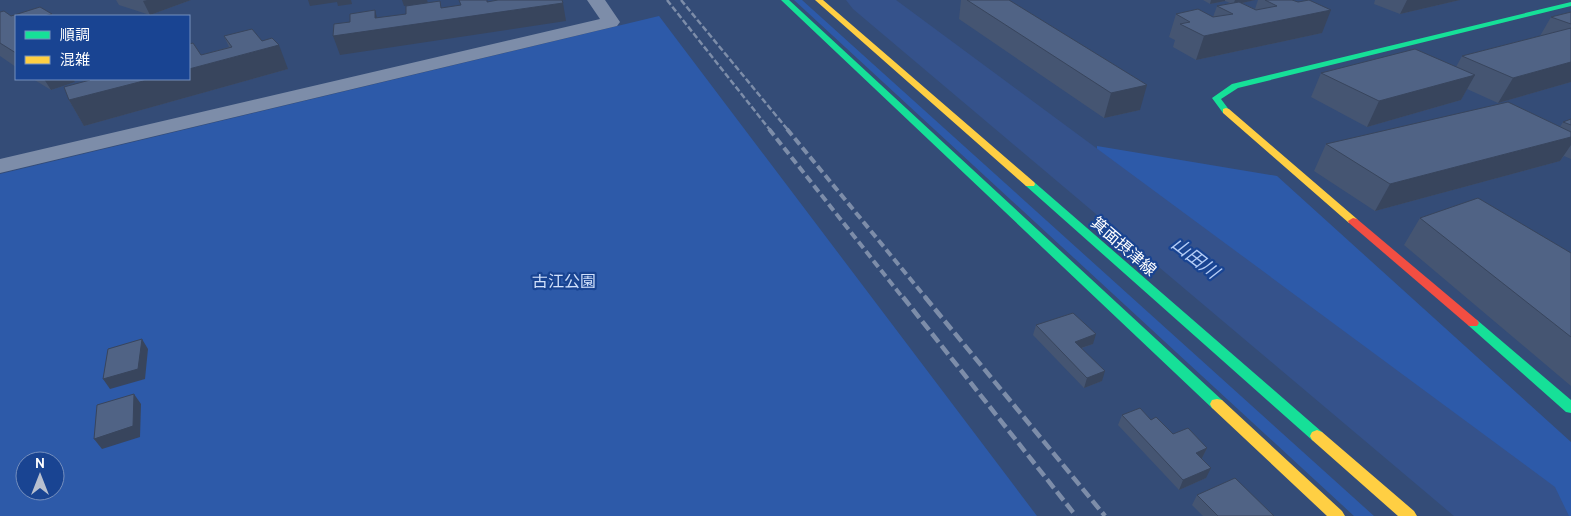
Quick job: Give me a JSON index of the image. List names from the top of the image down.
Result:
{
  "streets": {
    "main road": ["箕面摂津線"]
  },
  "water": ["山田川"],
  "parks": ["古江公園"],
  "legend": ["順調", "混雑"],
  "north": "top"
}
